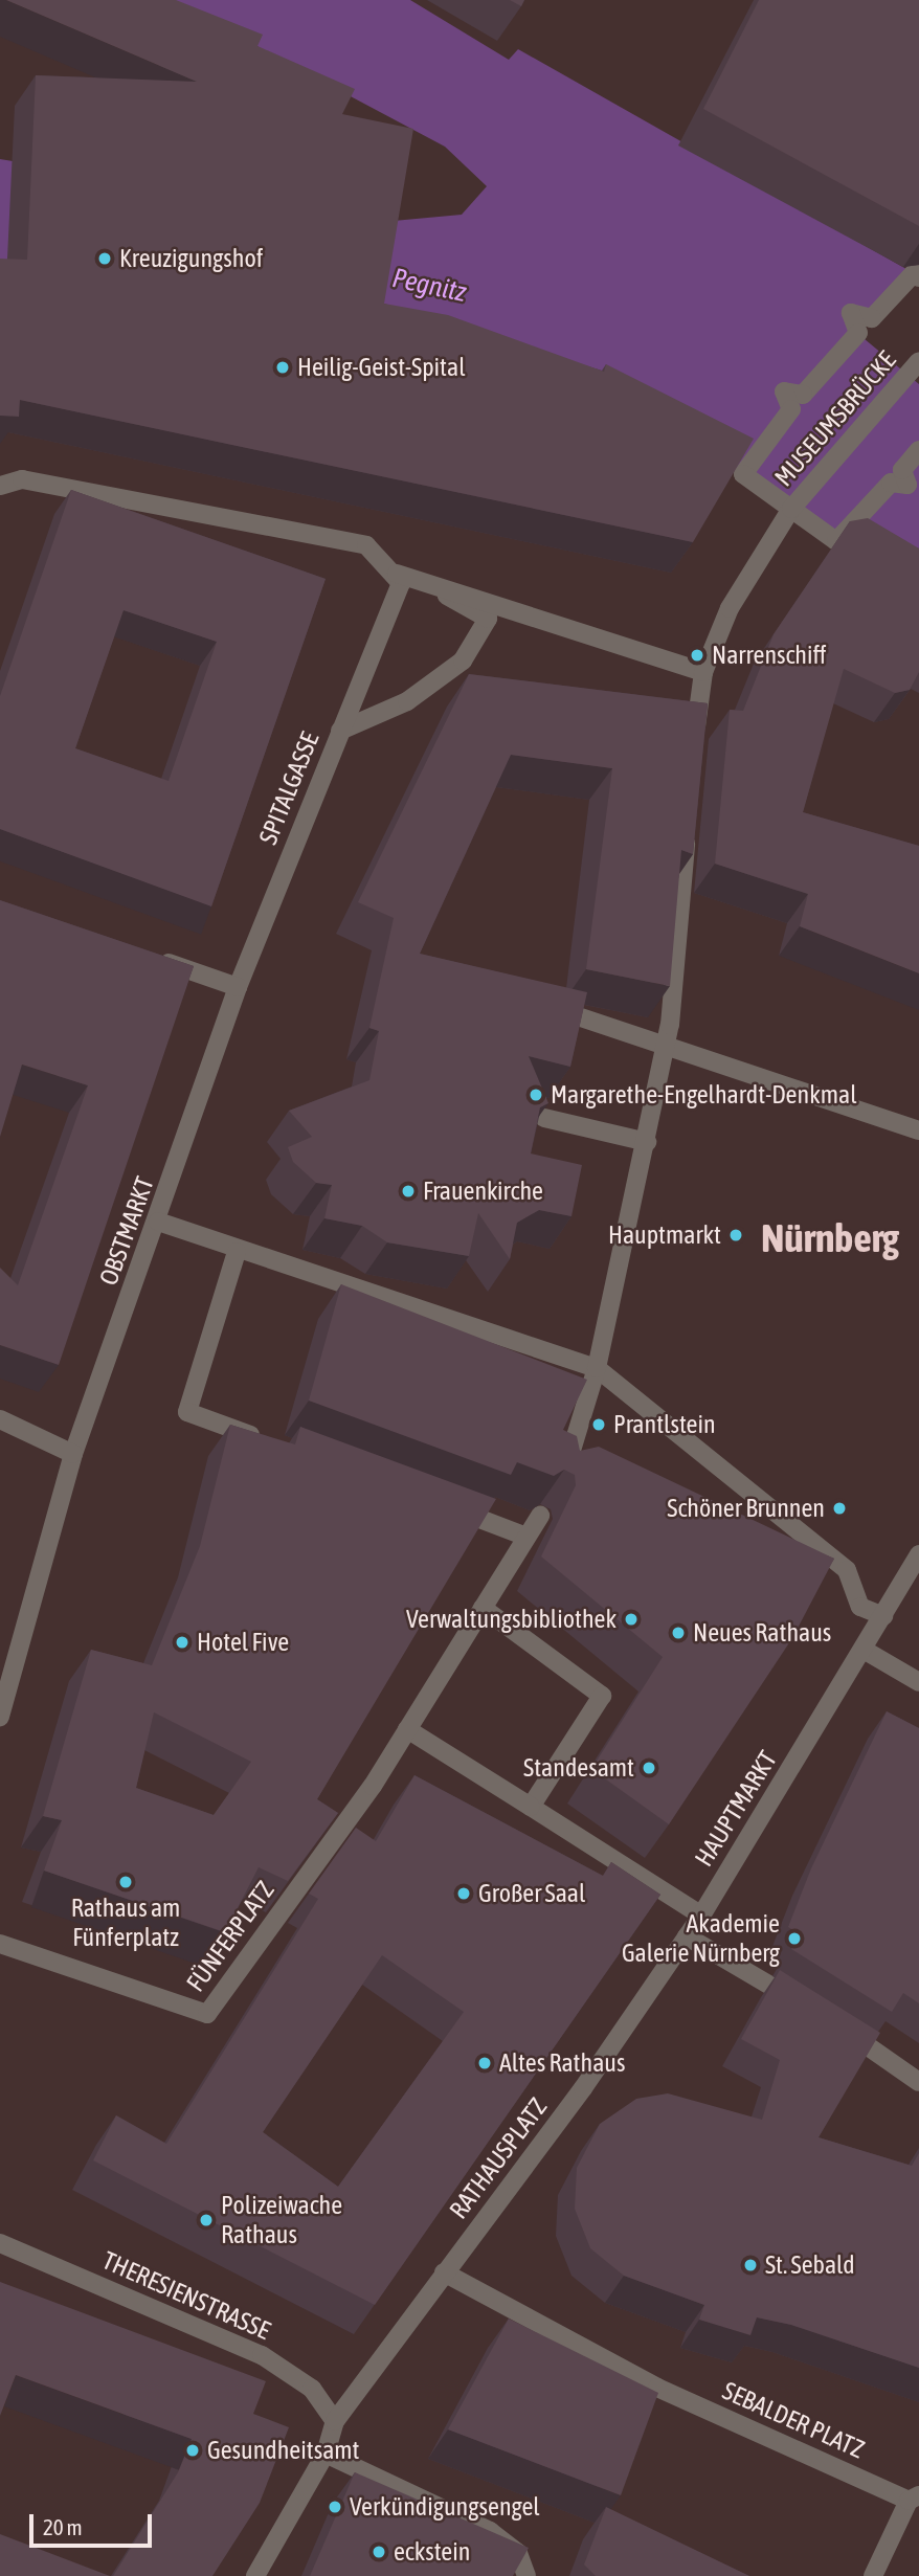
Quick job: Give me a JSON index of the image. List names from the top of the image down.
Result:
{
  "streets": {
    "street": [
      "MUSEUMSBRÜCKE",
      "SPITALGASSE",
      "OBSTMARKT",
      "HAUPTMARKT",
      "FÜNFERPLATZ",
      "RATHAUSPLATZ",
      "THERESIENSTRASSE",
      "SEBALDER PLATZ"
    ]
  },
  "crossings": [
    ["SPITALGASSE", "OBSTMARKT"],
    ["HAUPTMARKT", "RATHAUSPLATZ"],
    ["RATHAUSPLATZ", "THERESIENSTRASSE"],
    ["RATHAUSPLATZ", "SEBALDER PLATZ"]
  ],
  "districts": ["Nürnberg"],
  "water": ["Pegnitz"],
  "places": [
    "Kreuzigungshof",
    "Heilig-Geist-Spital",
    "Narrenschiff",
    "Margarethe-Engelhardt-Denkmal",
    "Frauenkirche",
    "Hauptmarkt",
    "Prantlstein",
    "Schöner Brunnen",
    "Verwaltungsbibliothek",
    "Neues Rathaus",
    "Hotel Five",
    "Standesamt",
    "Rathaus am Fünferplatz",
    "Großer Saal",
    "Akademie Galerie Nürnberg",
    "Altes Rathaus",
    "Polizeiwache Rathaus",
    "St. Sebald",
    "Gesundheitsamt",
    "Verkündigungsengel",
    "eckstein"
  ],
  "scale_bar": "20 m"
}
